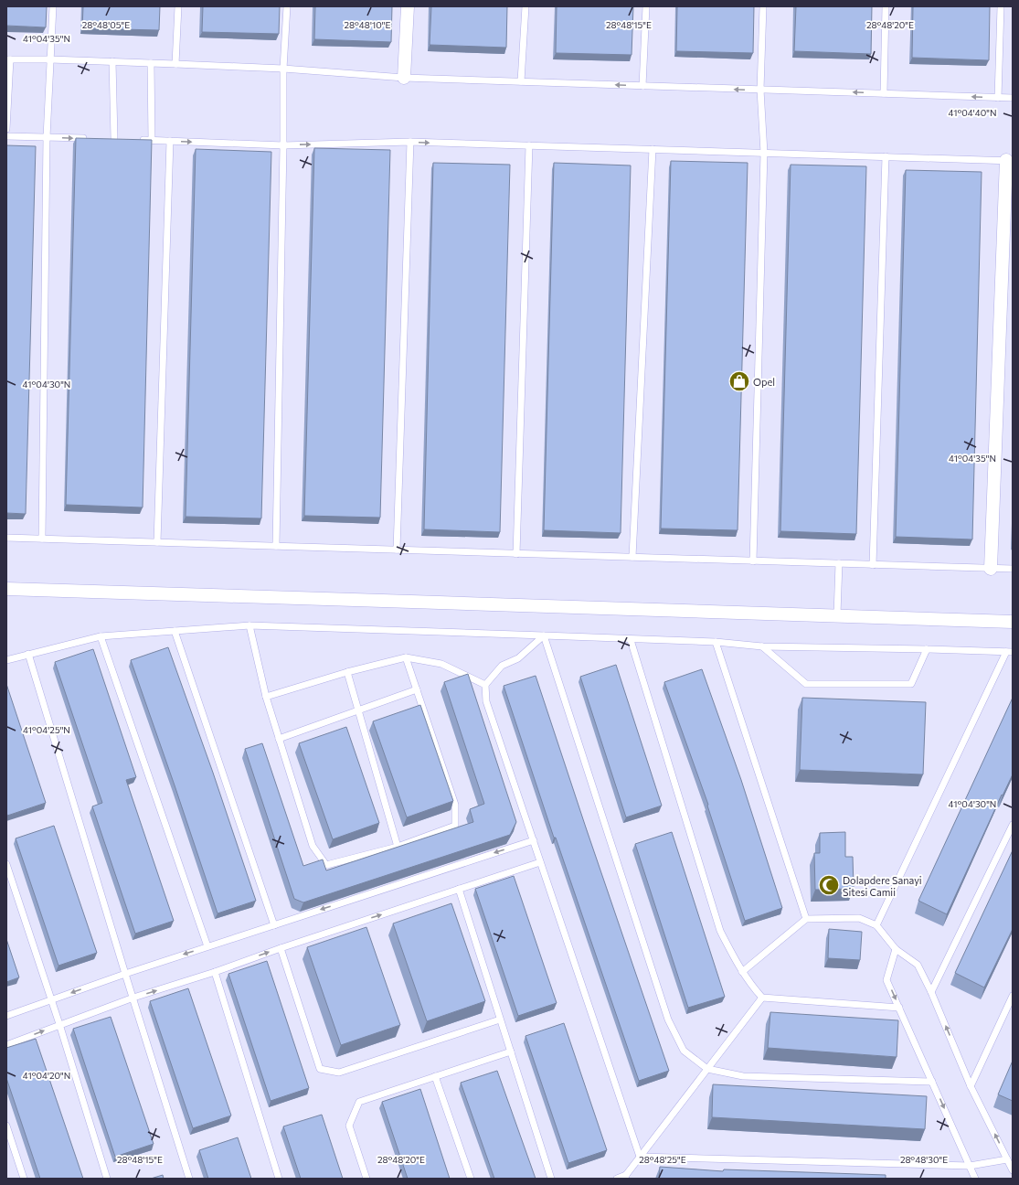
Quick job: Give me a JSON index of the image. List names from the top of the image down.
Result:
{
  "places": {
    "shop": ["Opel"],
    "mosque": ["Dolapdere Sanayi Sitesi Camii"]
  },
  "coordinates": [
    "28°48'05\"E",
    "28°48'10\"E",
    "28°48'15\"E",
    "28°48'20\"E",
    "41°04'35\"N",
    "41°04'40\"N",
    "41°04'30\"N",
    "41°04'25\"N",
    "41°04'20\"N",
    "28°48'25\"E",
    "28°48'30\"E"
  ]
}
